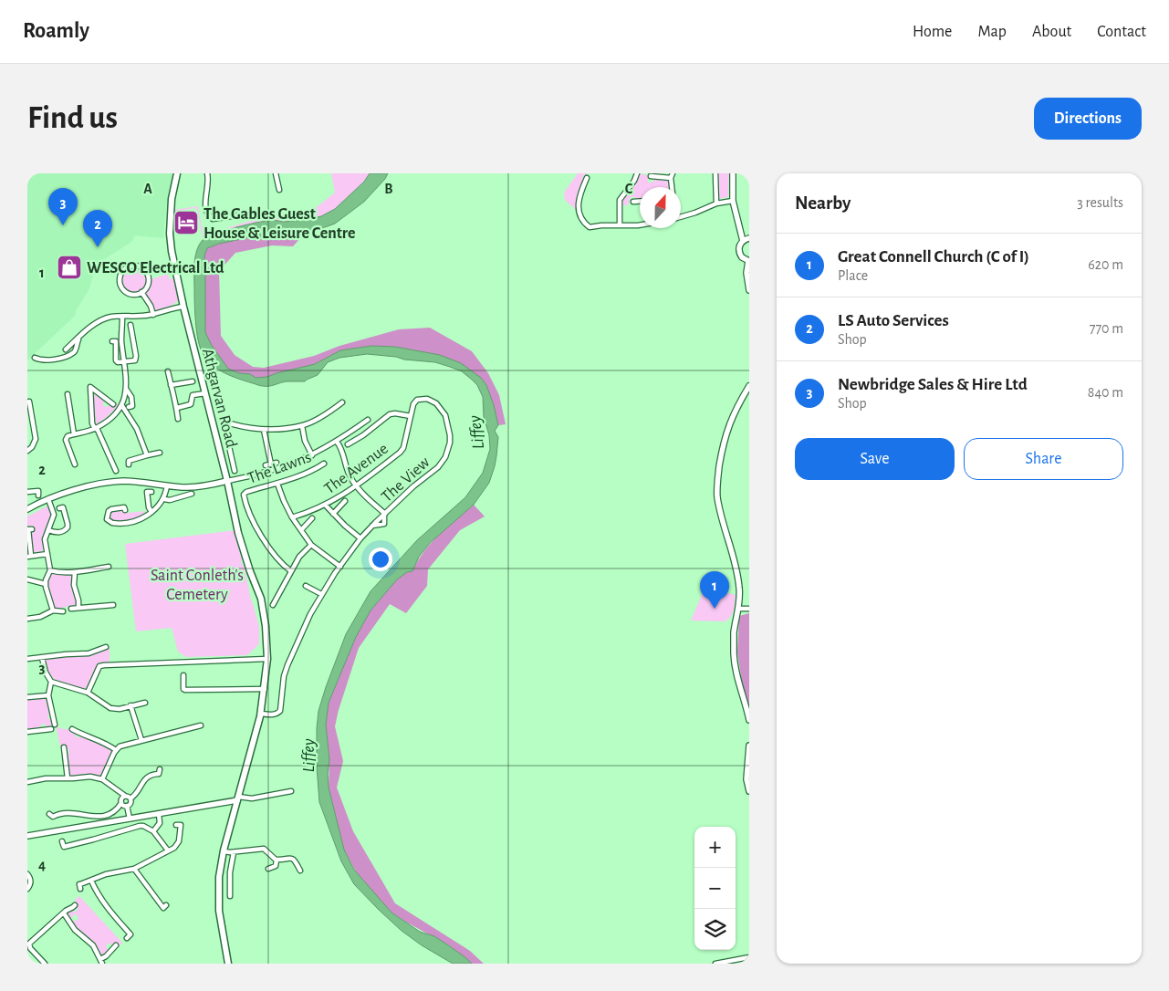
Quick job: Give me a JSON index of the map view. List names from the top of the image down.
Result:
{
  "streets": {
    "main road": ["Athgarvan Road"],
    "street": ["The Lawns", "The Avenue", "The View"]
  },
  "crossings": [
    ["Athgarvan Road", "The View"],
    ["The Avenue", "The View"]
  ],
  "water": ["Liffey"],
  "parks": ["Saint Conleth's Cemetery"],
  "places": {
    "hotel": ["The Gables Guest House & Leisure Centre"],
    "shop": ["WESCO Electrical Ltd"]
  },
  "north": "top",
  "page": {
    "header": "Roamly",
    "nav": [
      "Home",
      "Map",
      "About",
      "Contact"
    ],
    "buttons": [
      "Directions",
      ["Save", "Share"]
    ],
    "title": "Find us",
    "heading": ["Nearby", "3 results"],
    "pins": ["3", "2", "1"],
    "list": [
      {
        "mark": "1",
        "name": "Great Connell Church (C of I)",
        "note": "Place",
        "value": "620 m"
      },
      {
        "mark": "2",
        "name": "LS Auto Services",
        "note": "Shop",
        "value": "770 m"
      },
      {
        "mark": "3",
        "name": "Newbridge Sales & Hire Ltd",
        "note": "Shop",
        "value": "840 m"
      }
    ],
    "map_buttons": ["+", "−"]
  },
  "grid": {
    "columns": ["A", "B", "C"],
    "rows": [
      "1",
      "2",
      "3",
      "4"
    ]
  }
}
